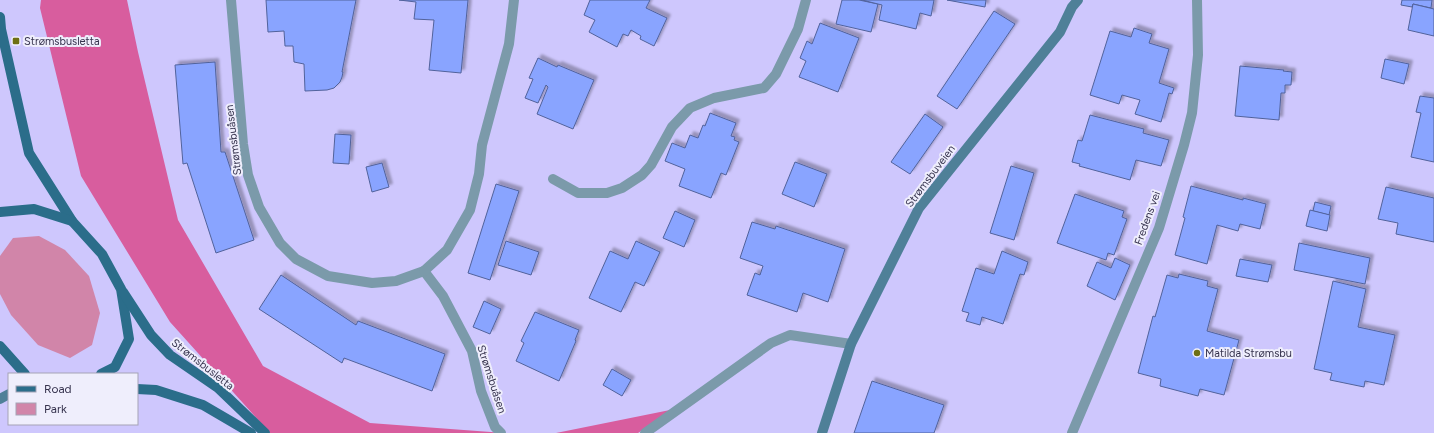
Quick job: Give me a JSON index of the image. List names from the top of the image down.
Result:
{
  "streets": {
    "main road": ["Strømsbusletta"],
    "street": ["Strømsbuåsen", "Strømsbuveien", "Fredens vei"]
  },
  "places": {
    "transit": ["Strømsbusletta"],
    "other": ["Matilda Strømsbu"]
  },
  "legend": ["Road", "Park"]
}
